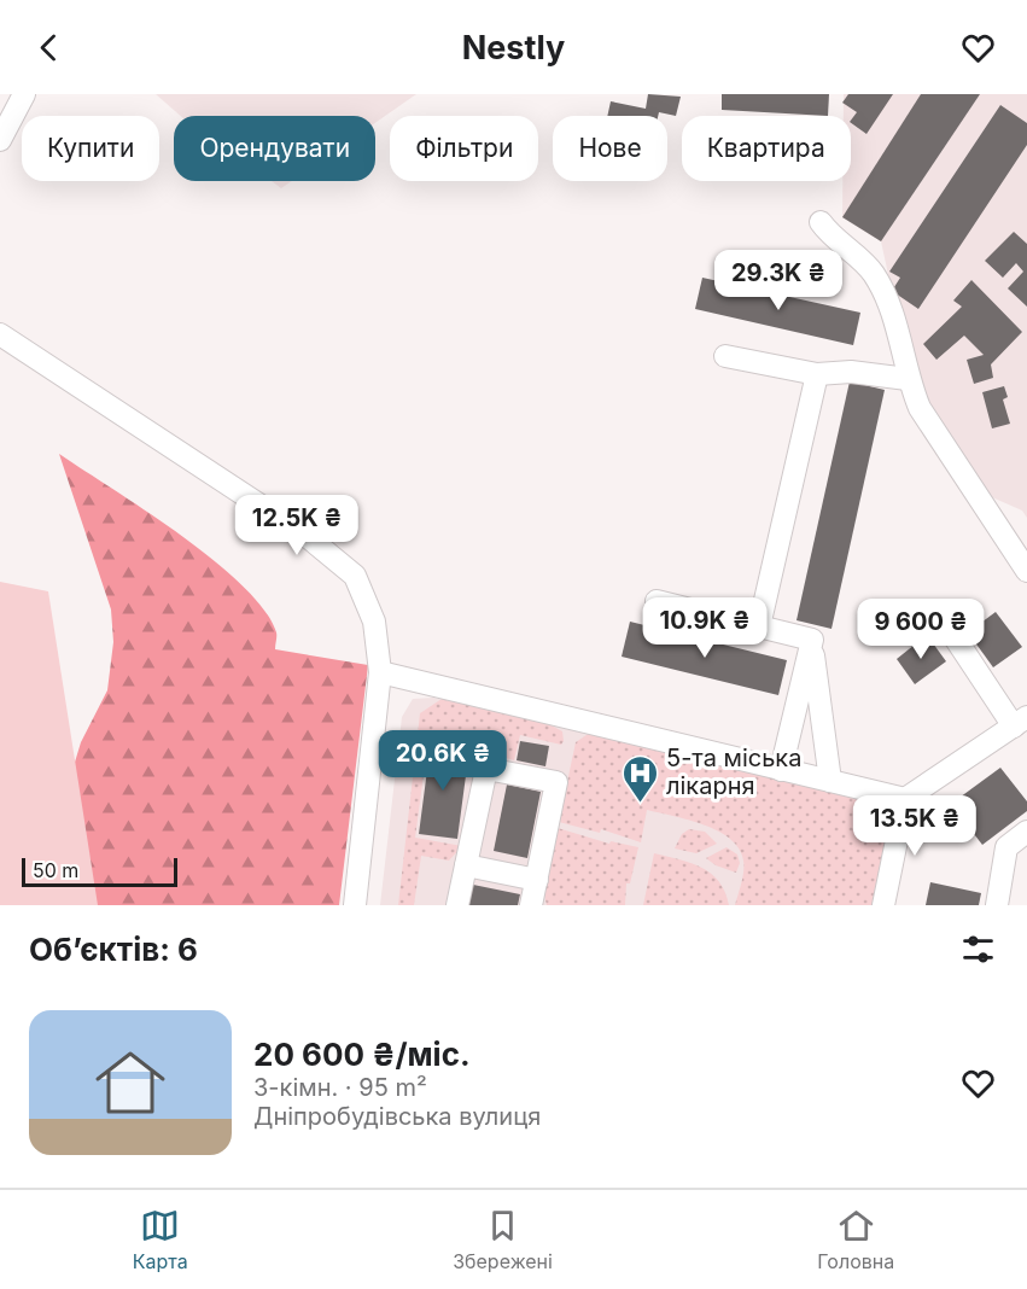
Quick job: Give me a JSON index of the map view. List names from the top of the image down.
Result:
{
  "places": {
    "hospital": ["5-та міська лікарня"]
  },
  "scale_bar": "50 m",
  "page": {
    "header": "Nestly",
    "chip": [
      "Купити",
      "Орендувати",
      "Фільтри",
      "Нове",
      "Квартира"
    ],
    "price": [
      "29.3K ₴",
      "12.5K ₴",
      "10.9K ₴",
      "9 600 ₴",
      "20.6K ₴",
      "13.5K ₴"
    ],
    "scale": "50 m",
    "heading": "Об’єктів: 6",
    "list": [
      {
        "name": "20 600 ₴/міс.",
        "note": "3-кімн. · 95 m² · Дніпробудівська вулиця"
      }
    ],
    "tabs": ["Карта", "Збережені", "Головна"]
  }
}
